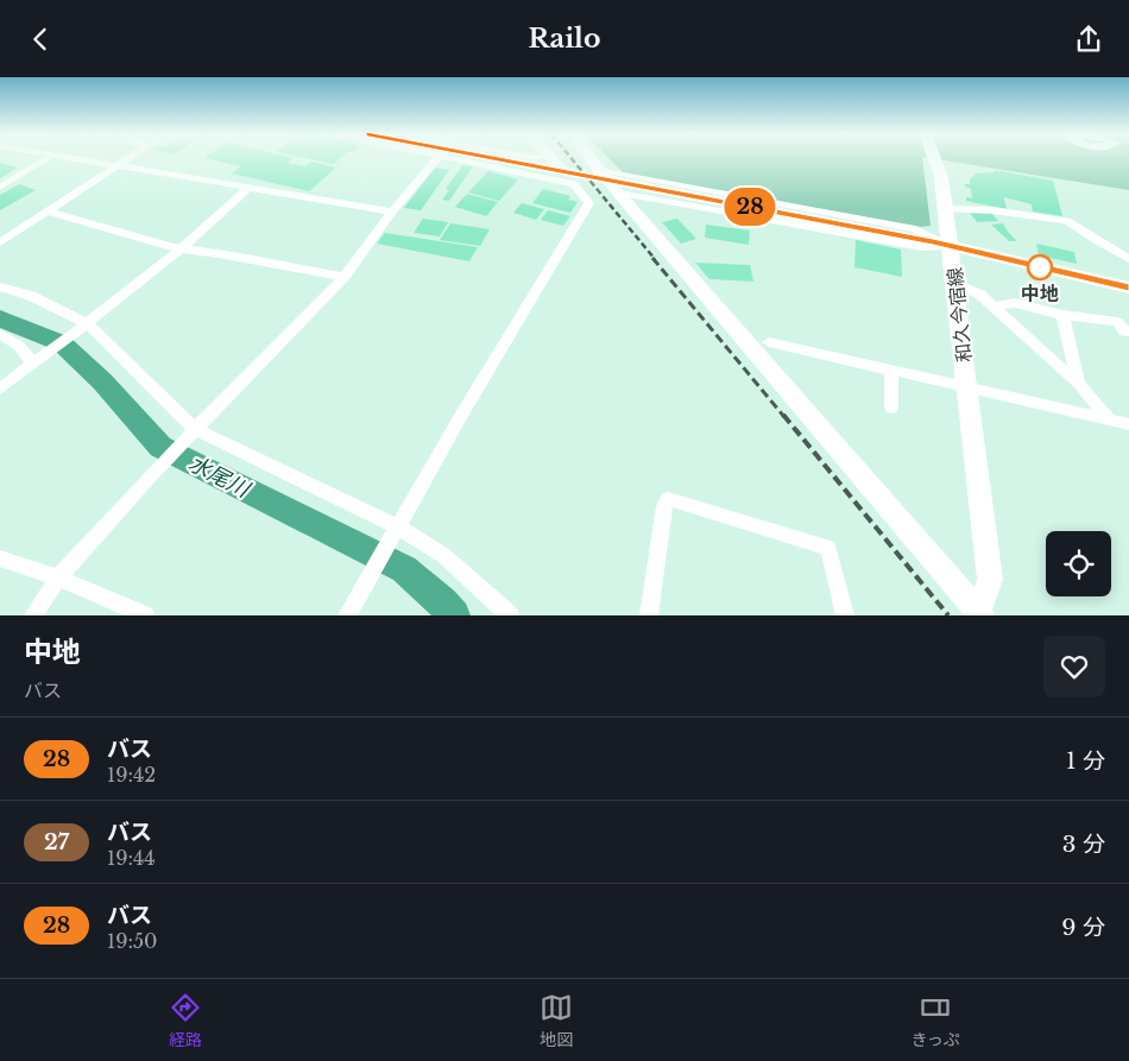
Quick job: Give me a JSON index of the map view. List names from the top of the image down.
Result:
{
  "streets": {
    "main road": ["和久今宿線"]
  },
  "water": ["水尾川"],
  "places": ["中地"],
  "lines": ["bus line 28"],
  "page": {
    "header": "Railo",
    "on_map": "28",
    "heading": ["中地", "バス"],
    "list": [
      {
        "mark": "28",
        "name": "バス",
        "note": "19:42",
        "value": "1 分"
      },
      {
        "mark": "27",
        "name": "バス",
        "note": "19:44",
        "value": "3 分"
      },
      {
        "mark": "28",
        "name": "バス",
        "note": "19:50",
        "value": "9 分"
      }
    ],
    "tabs": ["経路", "地図", "きっぷ"]
  }
}
